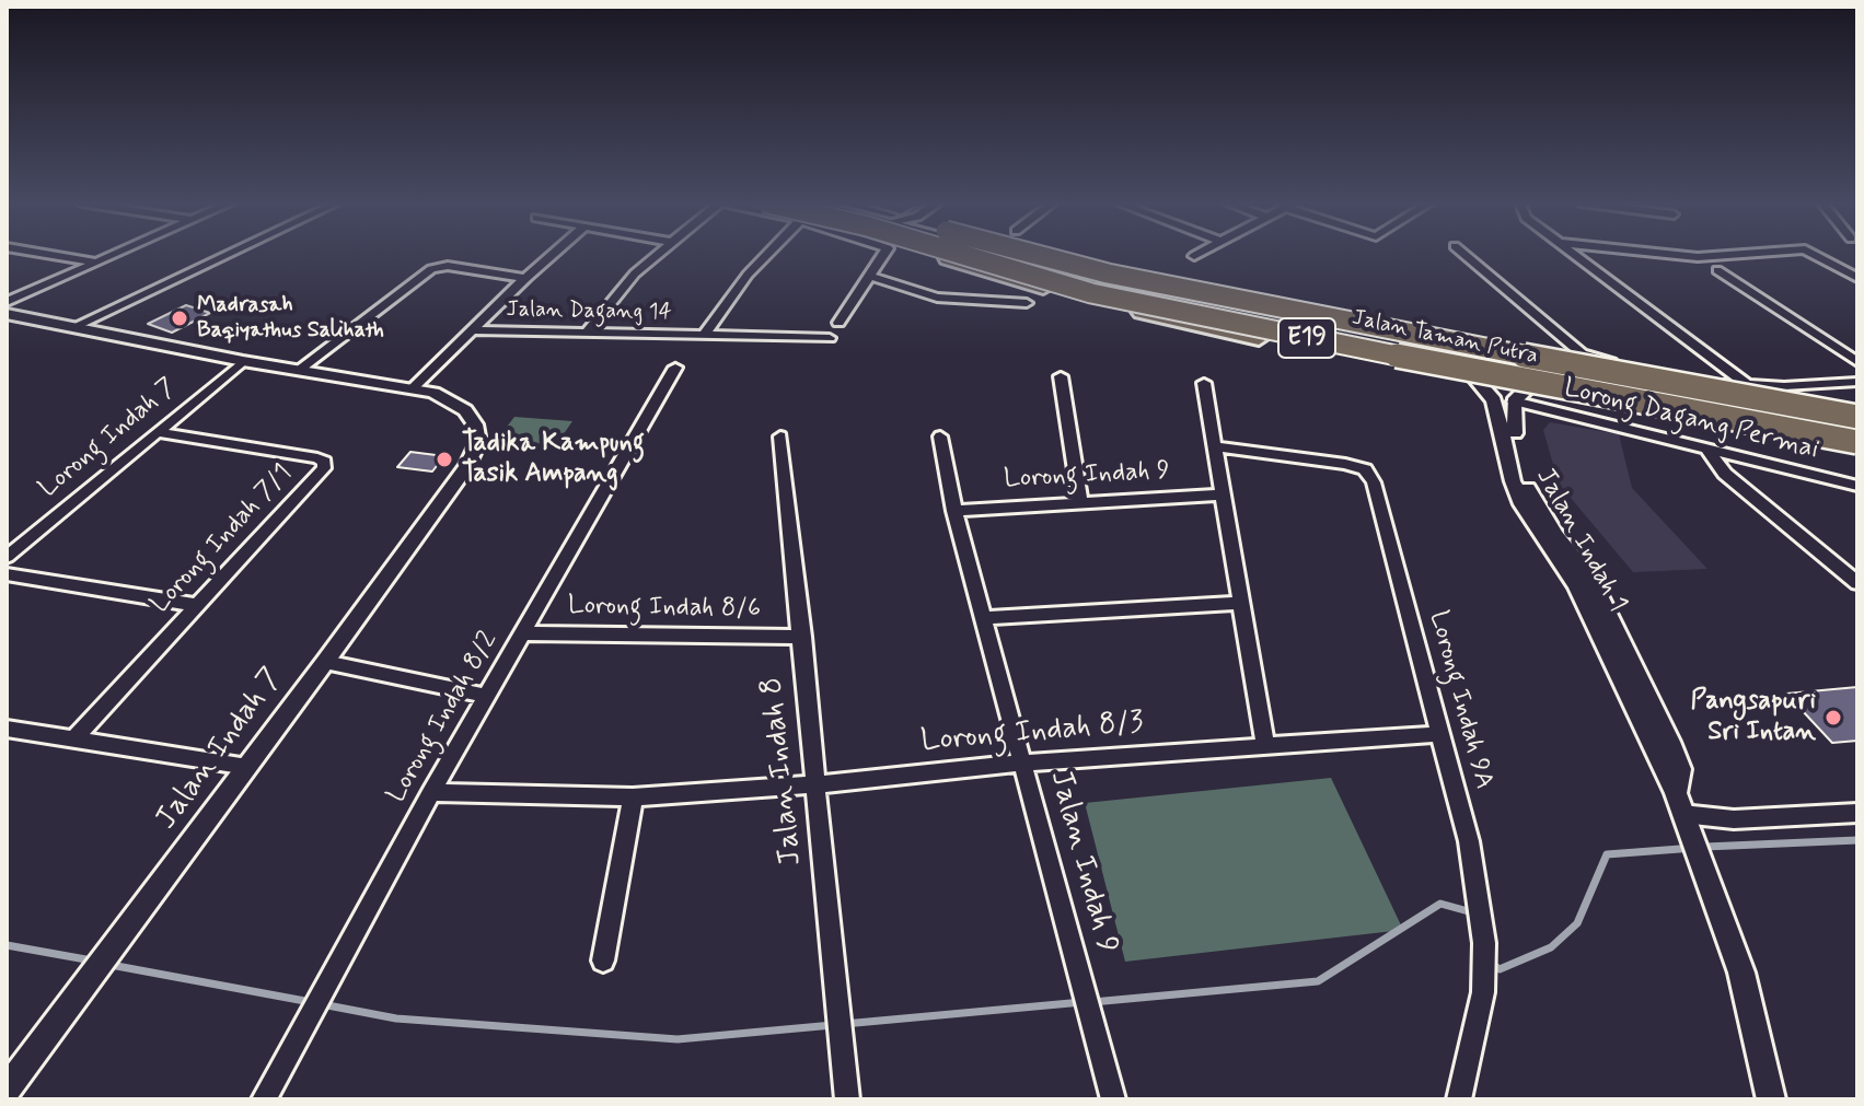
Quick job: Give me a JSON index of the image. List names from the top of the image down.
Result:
{
  "streets": {
    "highway": ["E19"],
    "street": [
      "Jalan Dagang 14",
      "Jalan Taman Putra",
      "Lorong Dagang Permai",
      "Lorong Indah 7",
      "Lorong Indah 9",
      "Lorong Indah 7/1",
      "Jalan Indah 1",
      "Lorong Indah 8/6",
      "Lorong Indah 9A",
      "Lorong Indah 8/2",
      "Lorong Indah 8/3",
      "Jalan Indah 7",
      "Jalan Indah 8",
      "Jalan Indah 9"
    ]
  },
  "crossings": [
    ["E19", "Jalan Taman Putra"],
    ["Jalan Taman Putra", "Jalan Indah 1"],
    ["Lorong Dagang Permai", "Jalan Indah 1"],
    ["Lorong Indah 7", "Lorong Indah 7/1"],
    ["Lorong Indah 9", "Jalan Indah 9"],
    ["Lorong Indah 8/6", "Lorong Indah 8/2"],
    ["Lorong Indah 8/6", "Jalan Indah 8"],
    ["Lorong Indah 9A", "Lorong Indah 8/3"],
    ["Lorong Indah 8/2", "Lorong Indah 8/3"],
    ["Lorong Indah 8/3", "Jalan Indah 8"],
    ["Lorong Indah 8/3", "Jalan Indah 9"]
  ],
  "places": ["Madrasah Baqiyathus Salihath", "Tadika Kampung Tasik Ampang", "Pangsapuri Sri Intan"]
}
